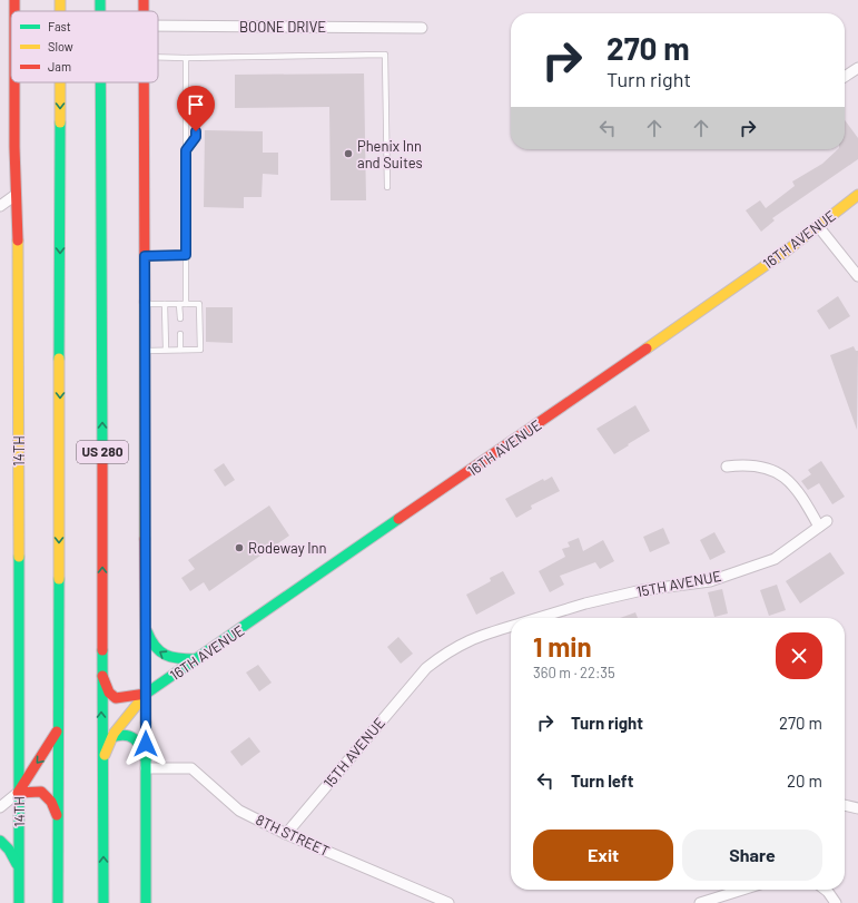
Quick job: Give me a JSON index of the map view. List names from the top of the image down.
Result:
{
  "streets": {
    "main road": ["16TH AVENUE", "14TH", "US 280"],
    "street": ["BOONE DRIVE", "15TH AVENUE", "8TH STREET"]
  },
  "crossings": [
    ["15TH AVENUE", "8TH STREET"]
  ],
  "places": ["Phenix Inn and Suites", "Rodeway Inn"],
  "legend": ["Fast", "Slow", "Jam"],
  "page": {
    "turn": ["270 m", "Turn right"],
    "heading": ["1 min", "360 m · 22:35"],
    "list": [
      {
        "name": "Turn right",
        "value": "270 m"
      },
      {
        "name": "Turn left",
        "value": "20 m"
      }
    ],
    "buttons": ["Exit", "Share"]
  }
}
